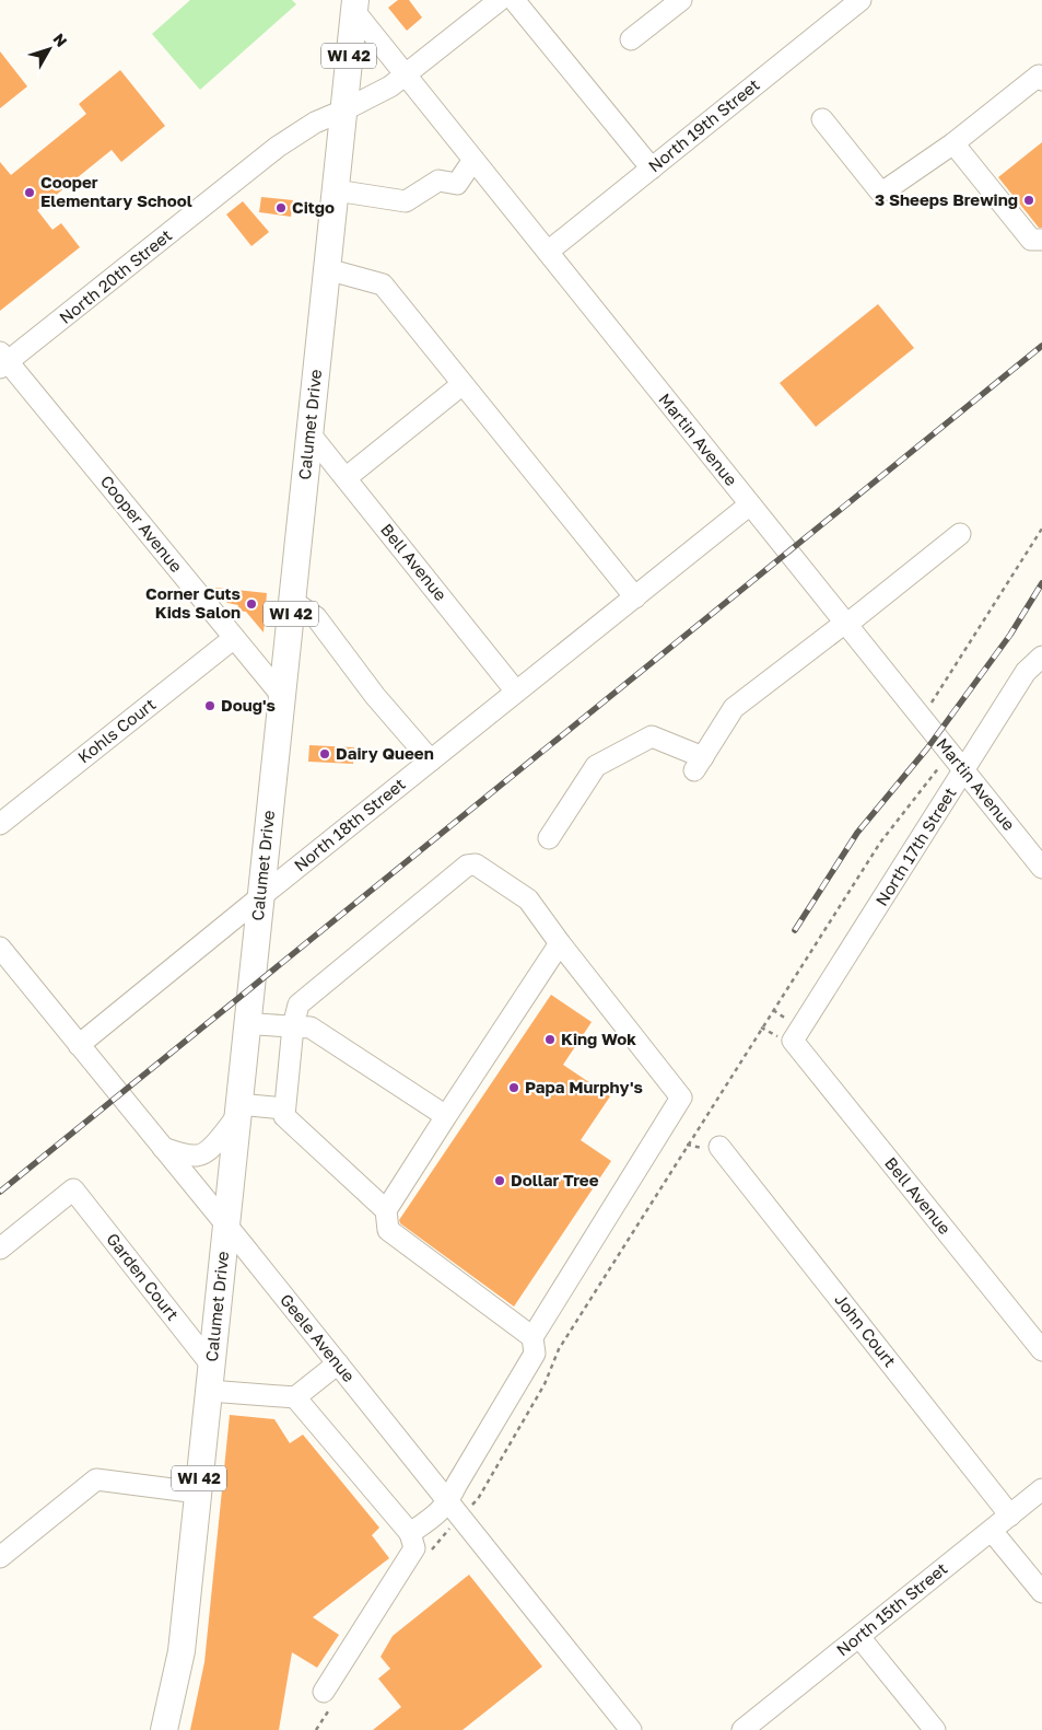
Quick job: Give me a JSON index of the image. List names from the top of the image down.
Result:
{
  "streets": {
    "main road": ["WI 42", "Calumet Drive"],
    "street": [
      "North 19th Street",
      "North 20th Street",
      "Martin Avenue",
      "Cooper Avenue",
      "Bell Avenue",
      "Kohls Court",
      "North 18th Street",
      "North 17th Street",
      "Garden Court",
      "John Court",
      "Geele Avenue",
      "North 15th Street"
    ]
  },
  "crossings": [
    ["North 19th Street", "Martin Avenue"],
    ["North 20th Street", "Calumet Drive"],
    ["North 20th Street", "Martin Avenue"],
    ["North 20th Street", "Cooper Avenue"],
    ["Calumet Drive", "Martin Avenue"],
    ["Calumet Drive", "Cooper Avenue"],
    ["Calumet Drive", "Bell Avenue"],
    ["Calumet Drive", "North 18th Street"],
    ["Calumet Drive", "Garden Court"],
    ["Calumet Drive", "Geele Avenue"],
    ["Martin Avenue", "North 18th Street"],
    ["Martin Avenue", "North 17th Street"],
    ["Cooper Avenue", "Kohls Court"],
    ["Bell Avenue", "North 18th Street"],
    ["Bell Avenue", "North 17th Street"],
    ["North 18th Street", "Geele Avenue"],
    ["John Court", "North 15th Street"]
  ],
  "places": [
    "Cooper Elementary School",
    "3 Sheeps Brewing",
    "Citgo",
    "Corner Cuts Kids Salon",
    "Doug's",
    "Dairy Queen",
    "King Wok",
    "Papa Murphy's",
    "Dollar Tree"
  ],
  "north": "top right"
}
